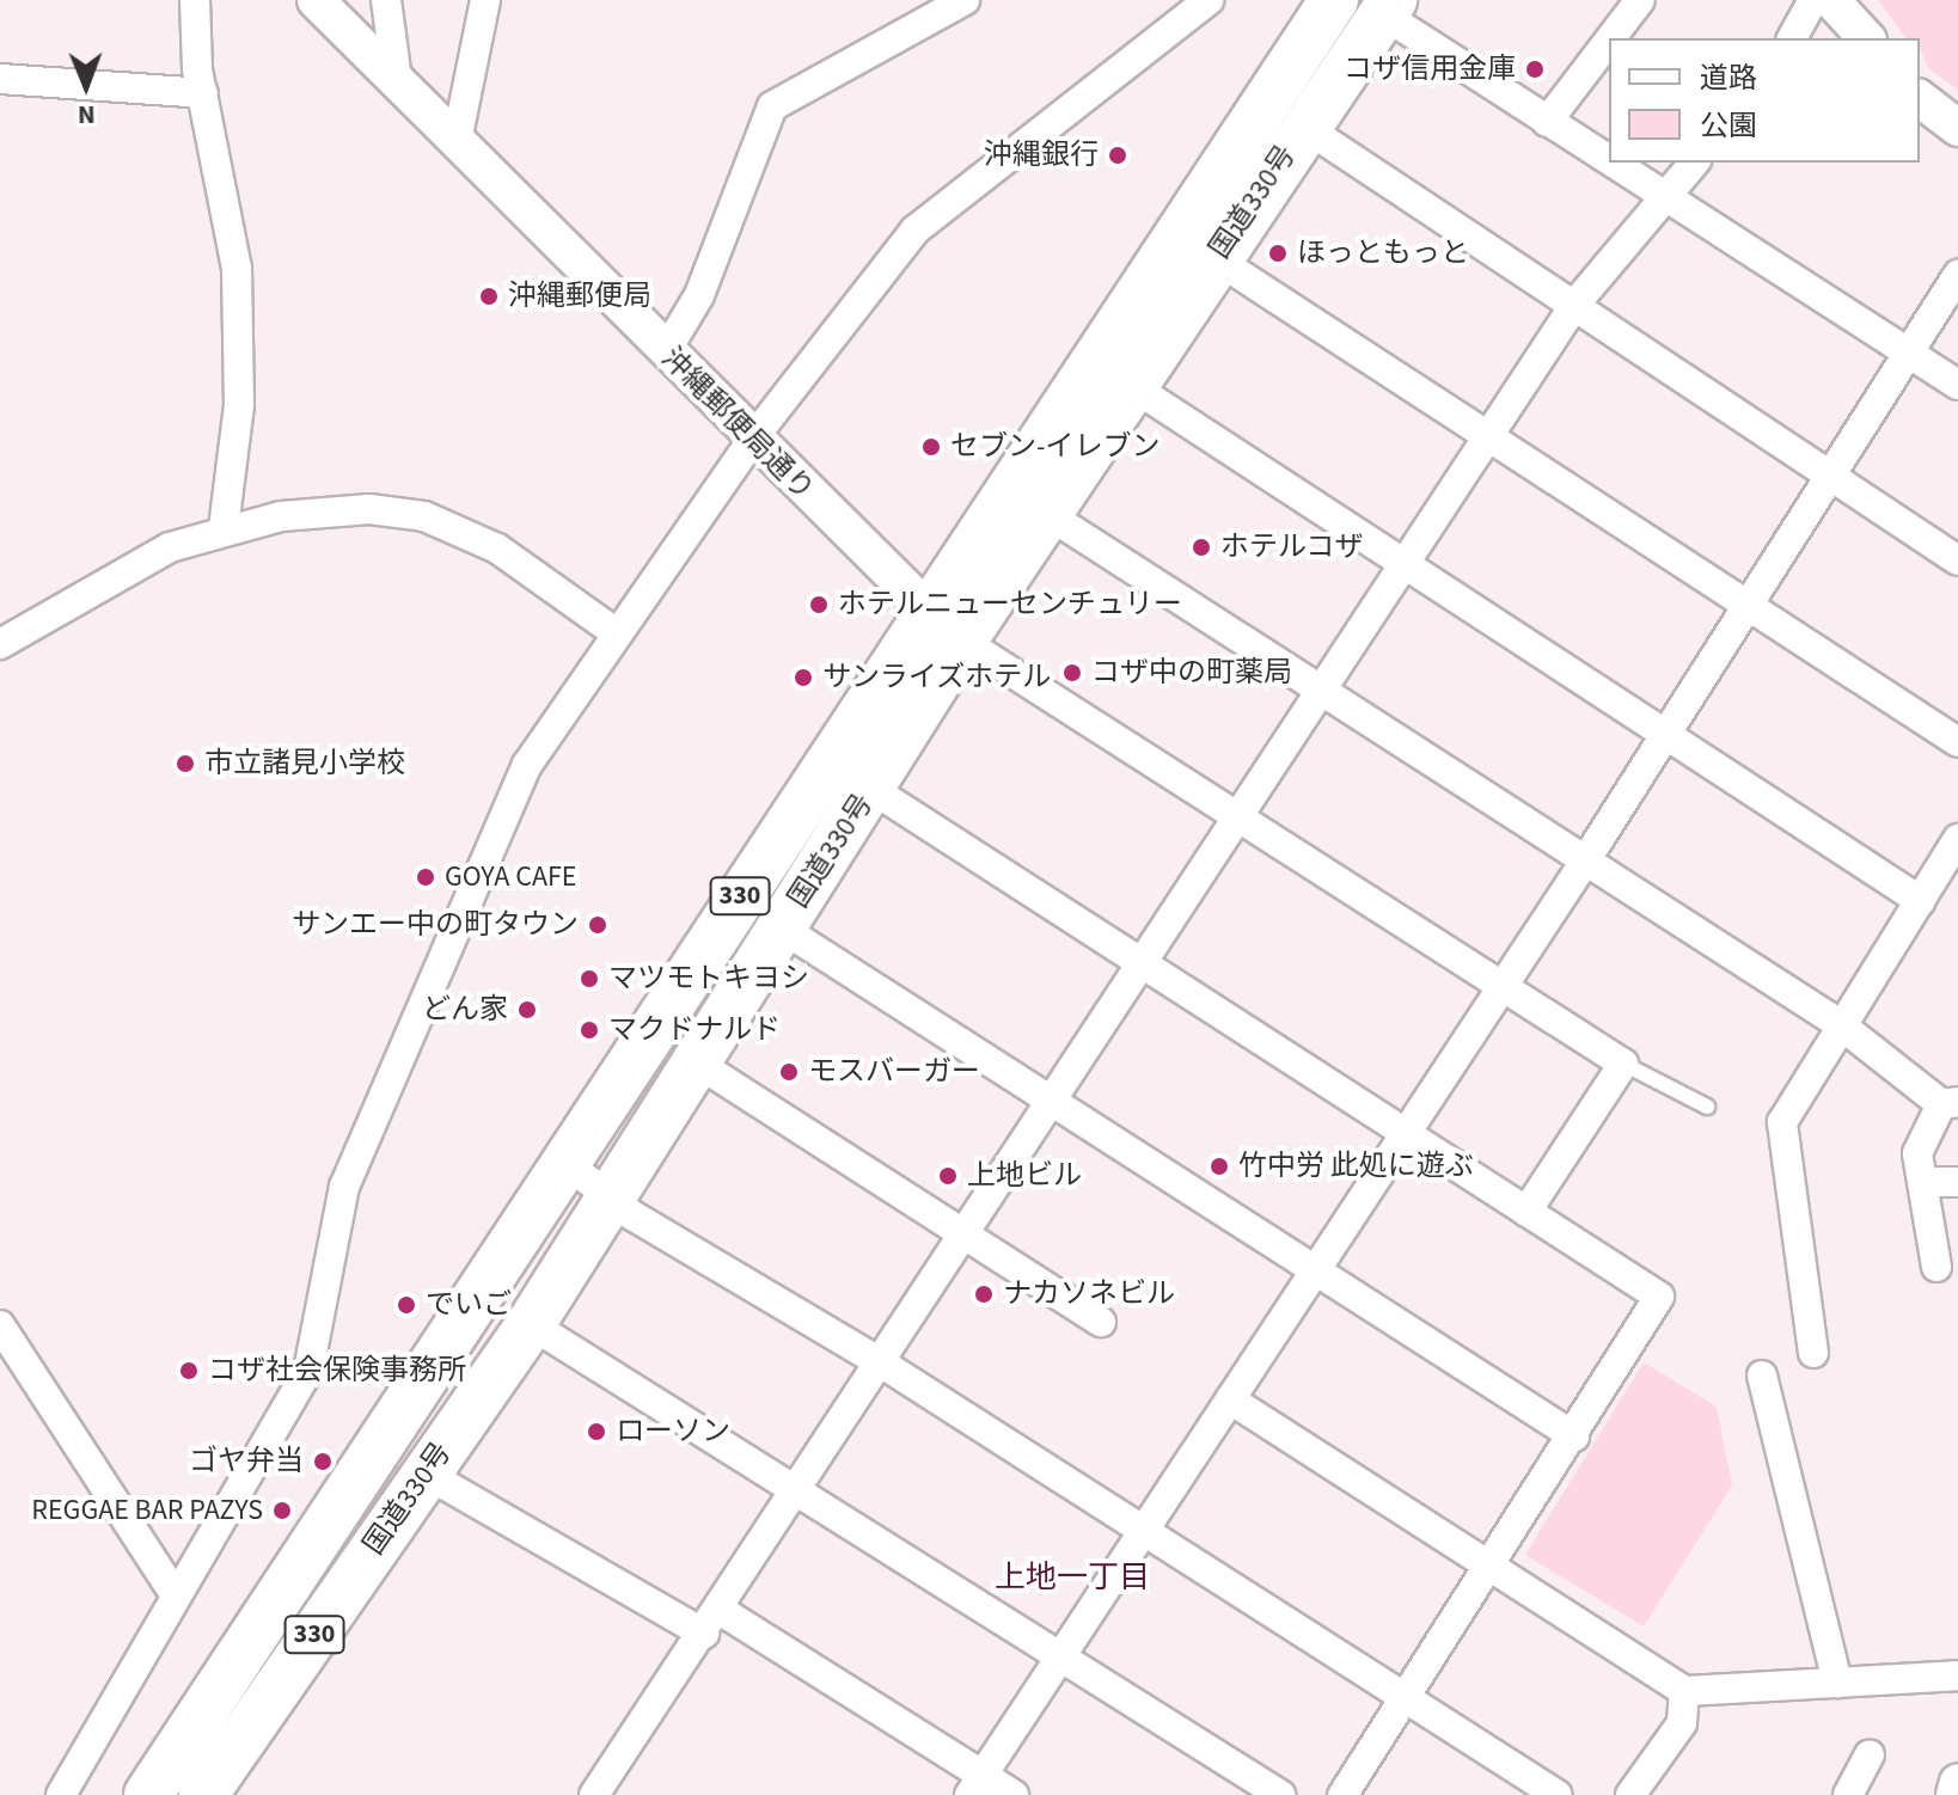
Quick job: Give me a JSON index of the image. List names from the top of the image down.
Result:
{
  "streets": {
    "highway": ["国道330号", "330"],
    "street": ["沖縄郵便局通り"]
  },
  "crossings": [
    ["国道330号", "沖縄郵便局通り"]
  ],
  "districts": ["上地一丁目"],
  "places": [
    "コザ信用金庫",
    "沖縄銀行",
    "ほっともっと",
    "沖縄郵便局",
    "セブン-イレブン",
    "ホテルコザ",
    "ホテルニューセンチュリー",
    "コザ中の町薬局",
    "サンライズホテル",
    "市立諸見小学校",
    "GOYA CAFE",
    "サンエー中の町タウン",
    "マツモトキヨシ",
    "どん家",
    "マクドナルド",
    "モスバーガー",
    "竹中労 此処に遊ぶ",
    "上地ビル",
    "ナカソネビル",
    "でいご",
    "コザ社会保険事務所",
    "ローソン",
    "ゴヤ弁当",
    "REGGAE BAR PAZYS"
  ],
  "legend": ["道路", "公園"],
  "north": "bottom"
}
